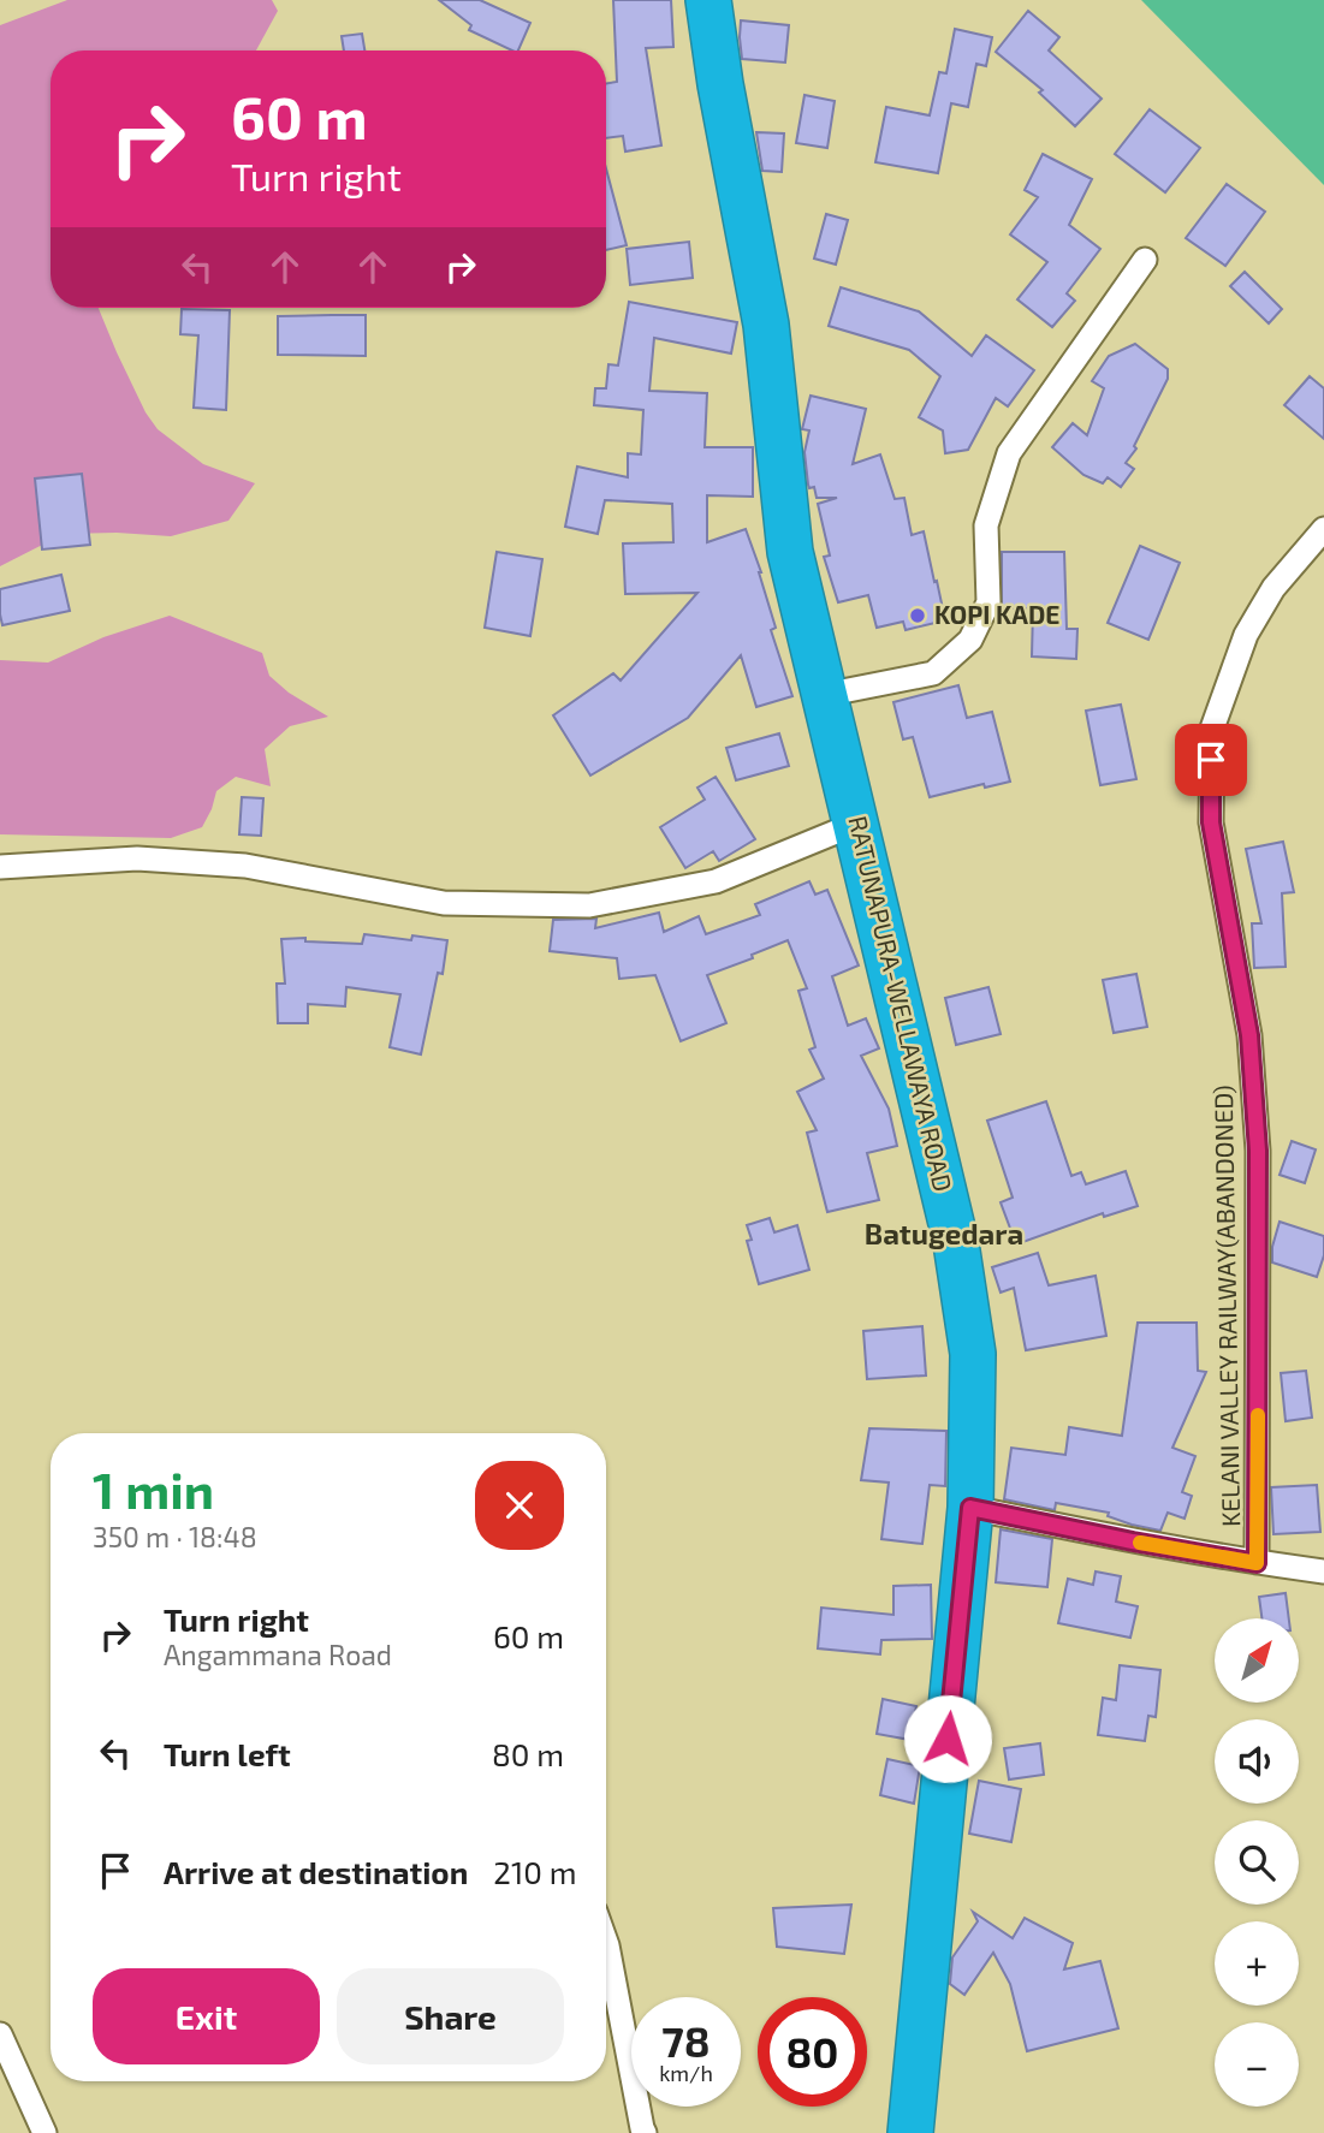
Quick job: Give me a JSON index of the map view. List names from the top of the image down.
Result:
{
  "streets": {
    "highway": ["RATUNAPURA-WELLAWAYA ROAD"],
    "street": ["KELANI VALLEY RAILWAY(ABANDONED)"]
  },
  "districts": ["Batugedara"],
  "places": ["KOPI KADE"],
  "north": "top right",
  "page": {
    "turn": ["60 m", "Turn right"],
    "heading": ["1 min", "350 m · 18:48"],
    "list": [
      {
        "name": "Turn right",
        "note": "Angammana Road",
        "value": "60 m"
      },
      {
        "name": "Turn left",
        "value": "80 m"
      },
      {
        "name": "Arrive at destination",
        "value": "210 m"
      }
    ],
    "map_buttons": ["+", "−"],
    "buttons": ["Exit", "Share"],
    "speed": "78 km/h",
    "limit": "80"
  }
}
